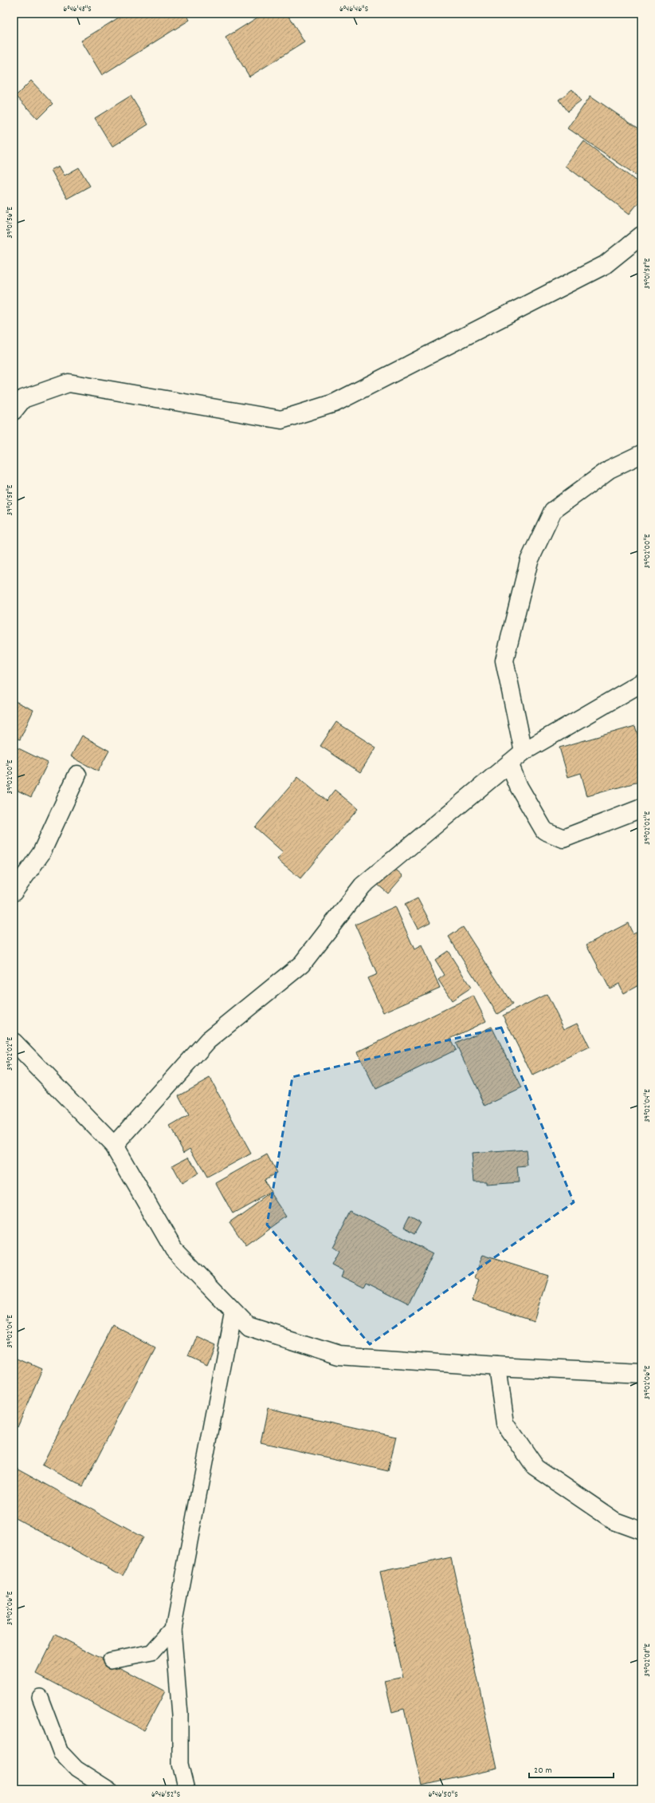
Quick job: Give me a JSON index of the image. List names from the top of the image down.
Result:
{
  "scale_bar": "20 m",
  "coordinates": [
    "6°46'48\"S",
    "6°46'46\"S",
    "39°01'56\"E",
    "39°01'58\"E",
    "39°02'00\"E",
    "39°02'02\"E",
    "39°02'04\"E",
    "39°02'06\"E",
    "39°02'08\"E",
    "6°46'52\"S",
    "6°46'50\"S"
  ]
}
